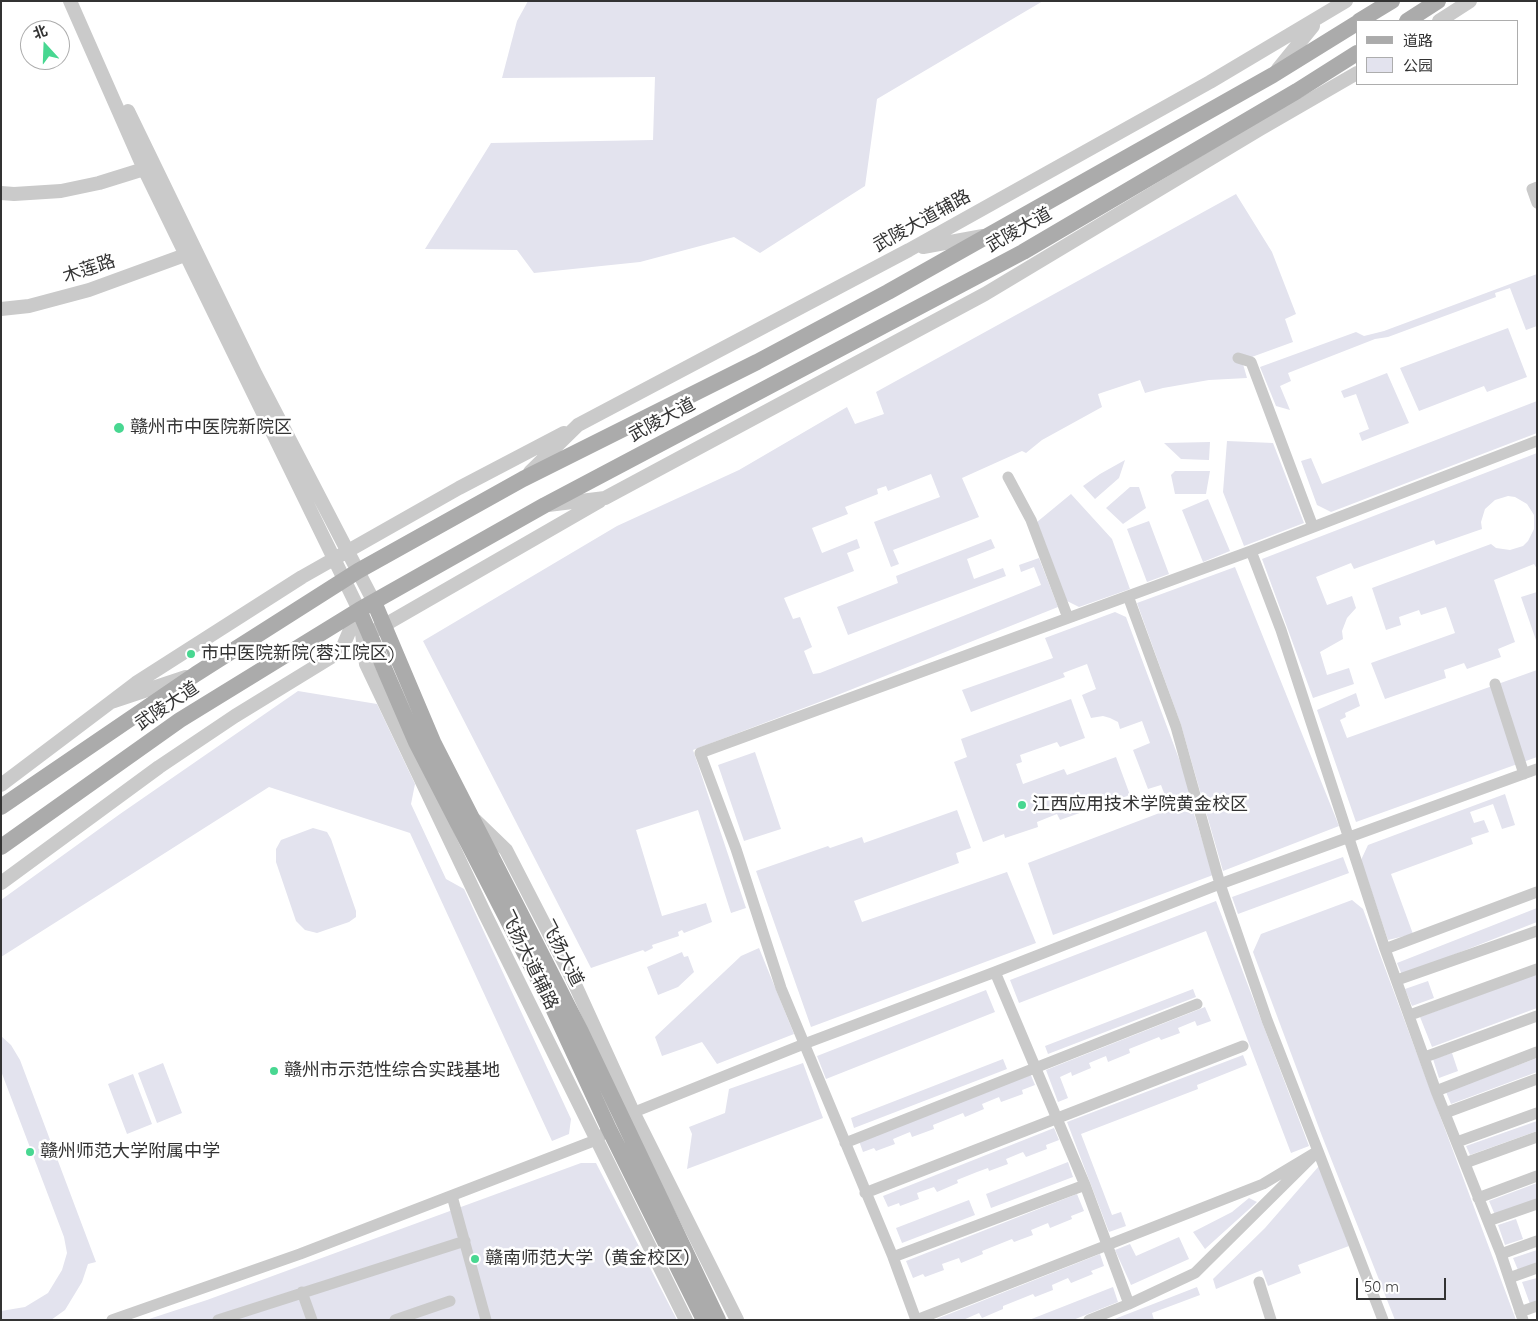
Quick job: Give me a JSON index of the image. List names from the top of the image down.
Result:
{
  "streets": {
    "main road": ["武陵大道", "飞扬大道"],
    "street": ["武陵大道辅路", "木莲路", "飞扬大道辅路"]
  },
  "crossings": [
    ["武陵大道辅路", "武陵大道"],
    ["武陵大道", "飞扬大道"],
    ["飞扬大道", "飞扬大道辅路"]
  ],
  "places": [
    "赣州市中医院新院区",
    "市中医院新院(蓉江院区)",
    "江西应用技术学院黄金校区",
    "赣州市示范性综合实践基地",
    "赣州师范大学附属中学",
    "赣南师范大学（黄金校区）"
  ],
  "legend": ["道路", "公园"],
  "scale_bar": "50 m",
  "north": "top"
}
